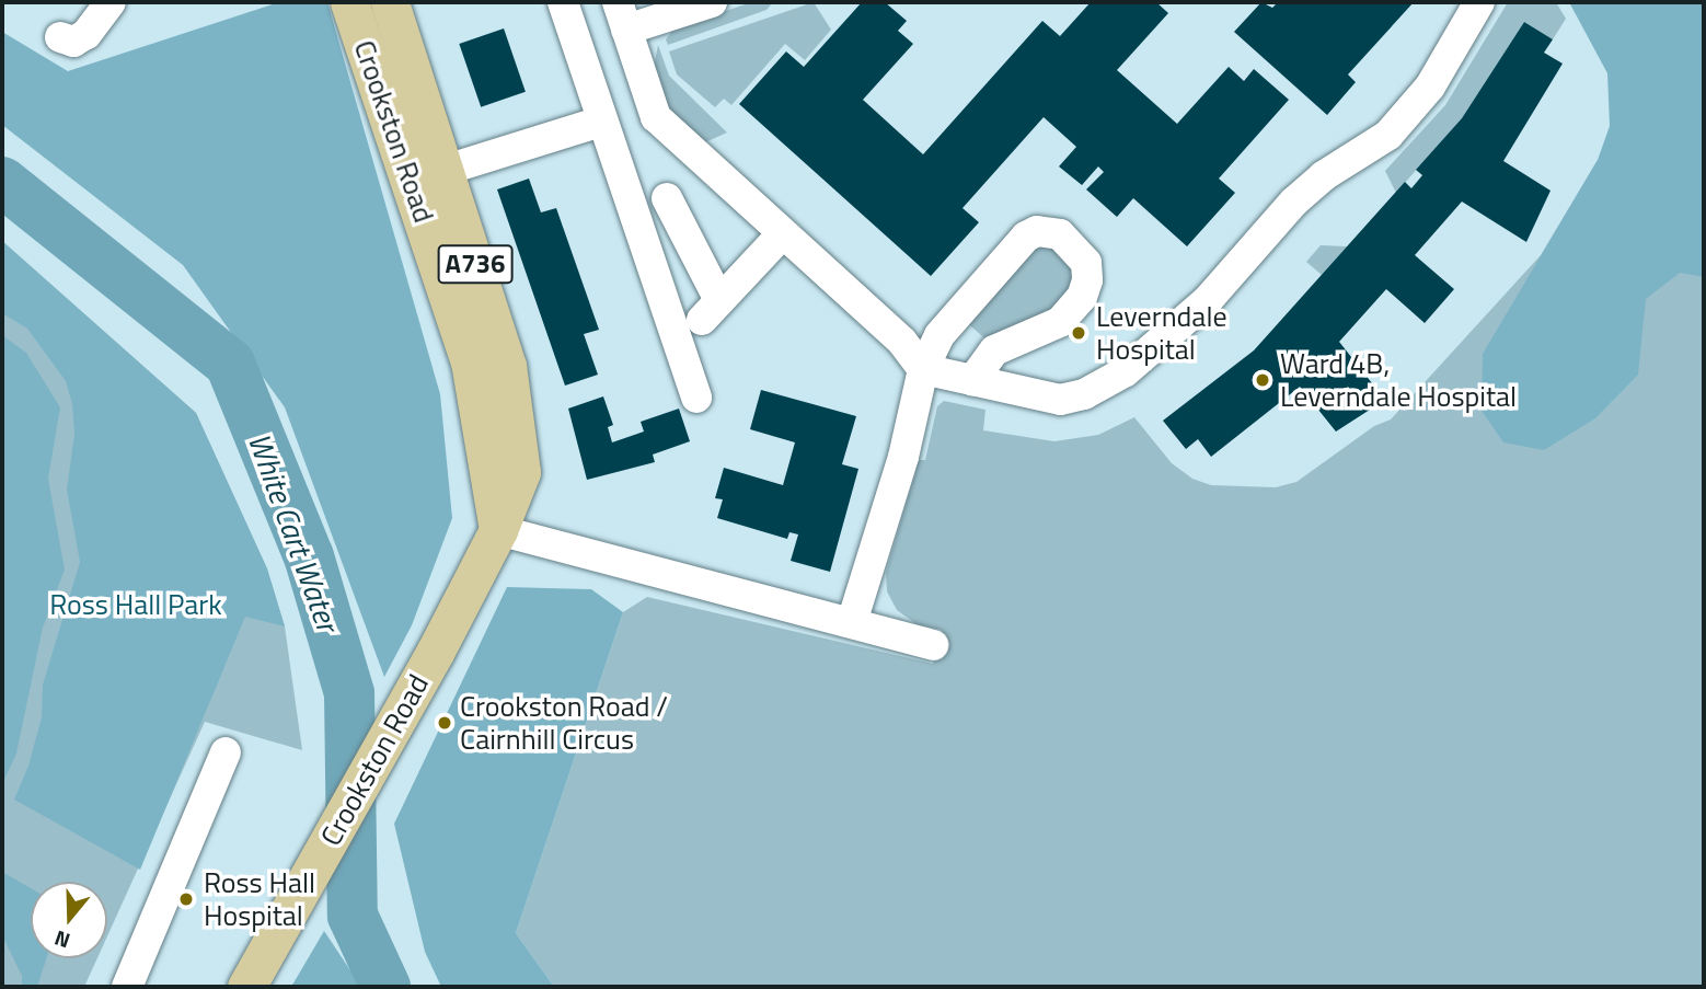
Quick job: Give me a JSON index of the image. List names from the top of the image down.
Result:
{
  "streets": {
    "main road": ["Crookston Road", "A736"]
  },
  "water": ["White Cart Water"],
  "parks": ["Ross Hall Park"],
  "places": [
    "Leverndale Hospital",
    "Ward 4B, Leverndale Hospital",
    "Crookston Road / Cairnhill Circus",
    "Ross Hall Hospital"
  ],
  "north": "bottom"
}
